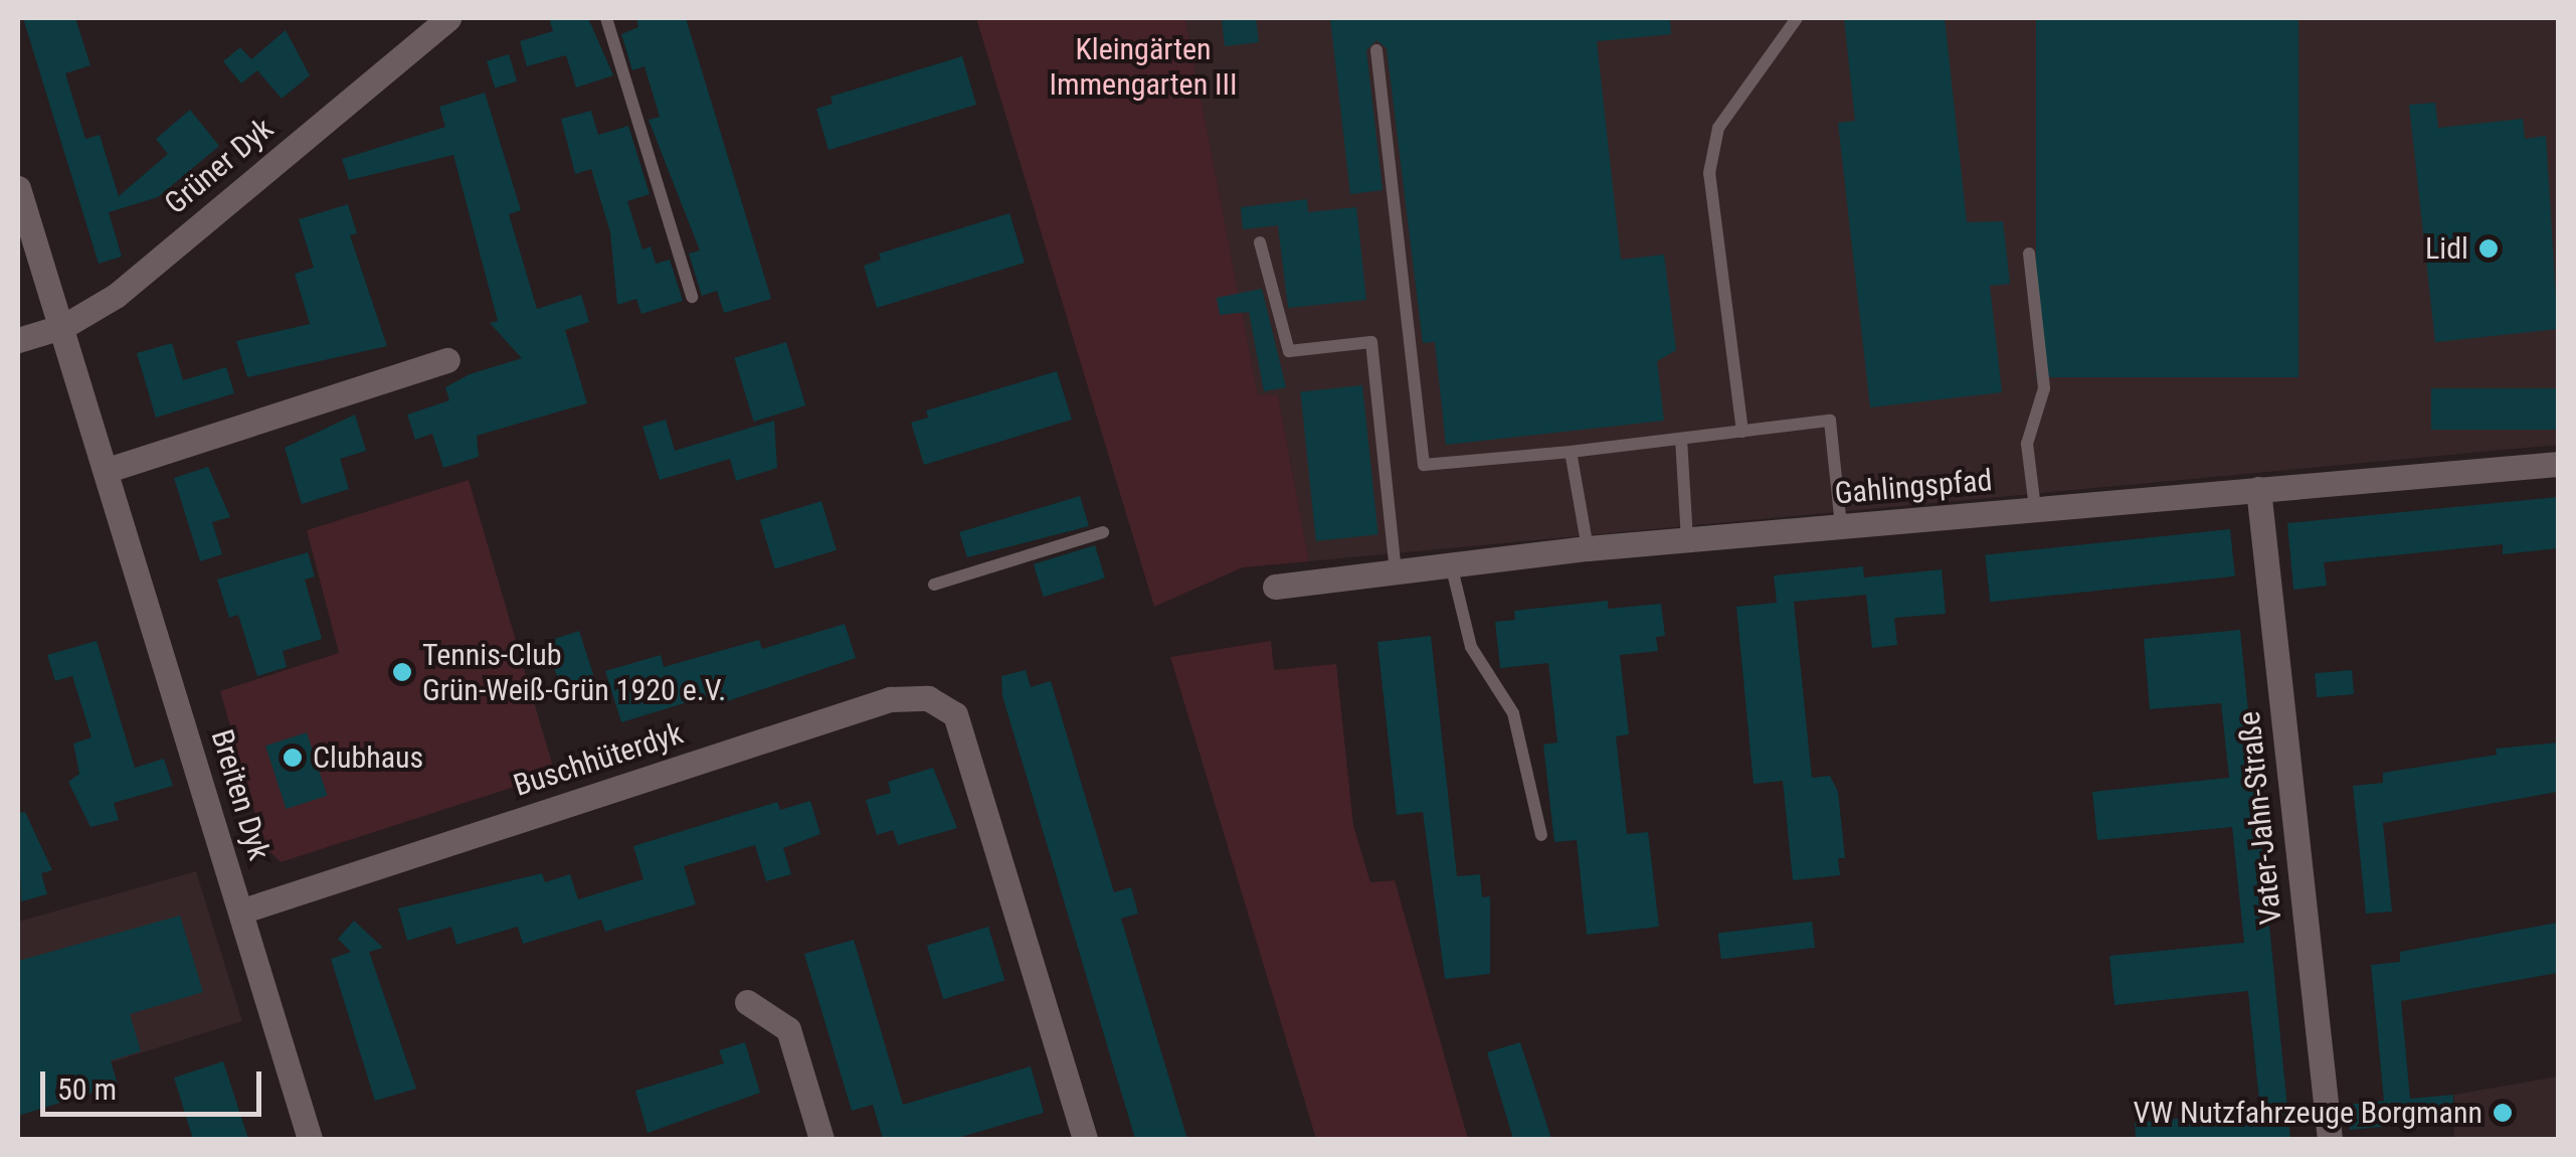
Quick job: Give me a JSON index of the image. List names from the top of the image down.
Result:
{
  "streets": {
    "street": [
      "Grüner Dyk",
      "Gahlingspfad",
      "Buschhüterdyk",
      "Breiten Dyk",
      "Vater-Jahn-Straße"
    ]
  },
  "crossings": [
    ["Grüner Dyk", "Breiten Dyk"],
    ["Gahlingspfad", "Vater-Jahn-Straße"],
    ["Buschhüterdyk", "Breiten Dyk"]
  ],
  "parks": ["Kleingärten Immengarten III"],
  "places": [
    "Lidl",
    "Tennis-Club Grün-Weiß-Grün 1920 e.V.",
    "Clubhaus",
    "VW Nutzfahrzeuge Borgmann"
  ],
  "scale_bar": "50 m"
}
